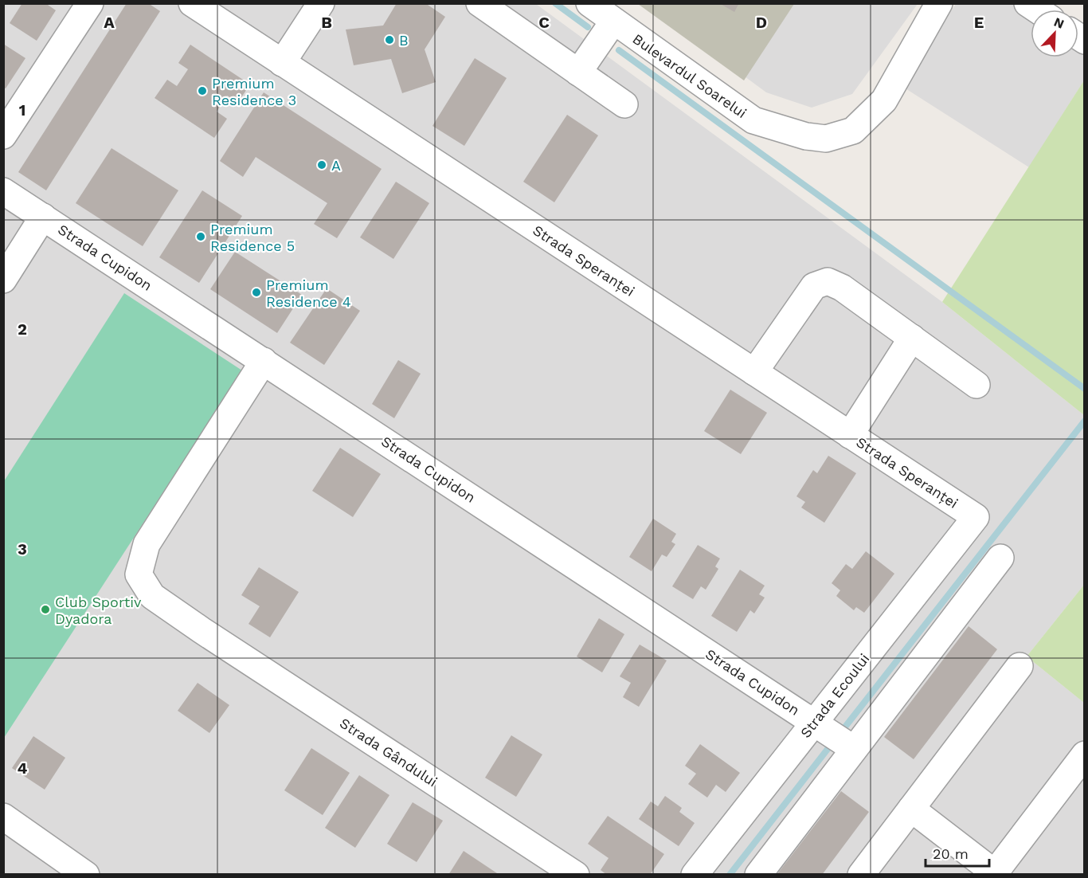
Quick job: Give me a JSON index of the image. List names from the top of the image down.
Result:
{
  "streets": {
    "street": [
      "Bulevardul Soarelui",
      "Strada Cupidon",
      "Strada Speranței",
      "Strada Ecoului",
      "Strada Gândului"
    ]
  },
  "crossings": [
    ["Strada Cupidon", "Strada Ecoului"],
    ["Strada Cupidon", "Strada Gândului"],
    ["Strada Speranței", "Strada Ecoului"]
  ],
  "places": [
    "B",
    "Premium Residence 3",
    "A",
    "Premium Residence 5",
    "Premium Residence 4",
    "Club Sportiv Dyadora"
  ],
  "scale_bar": "20 m",
  "north": "top right",
  "grid": {
    "columns": [
      "A",
      "B",
      "C",
      "D",
      "E"
    ],
    "rows": [
      "1",
      "2",
      "3",
      "4"
    ]
  }
}
